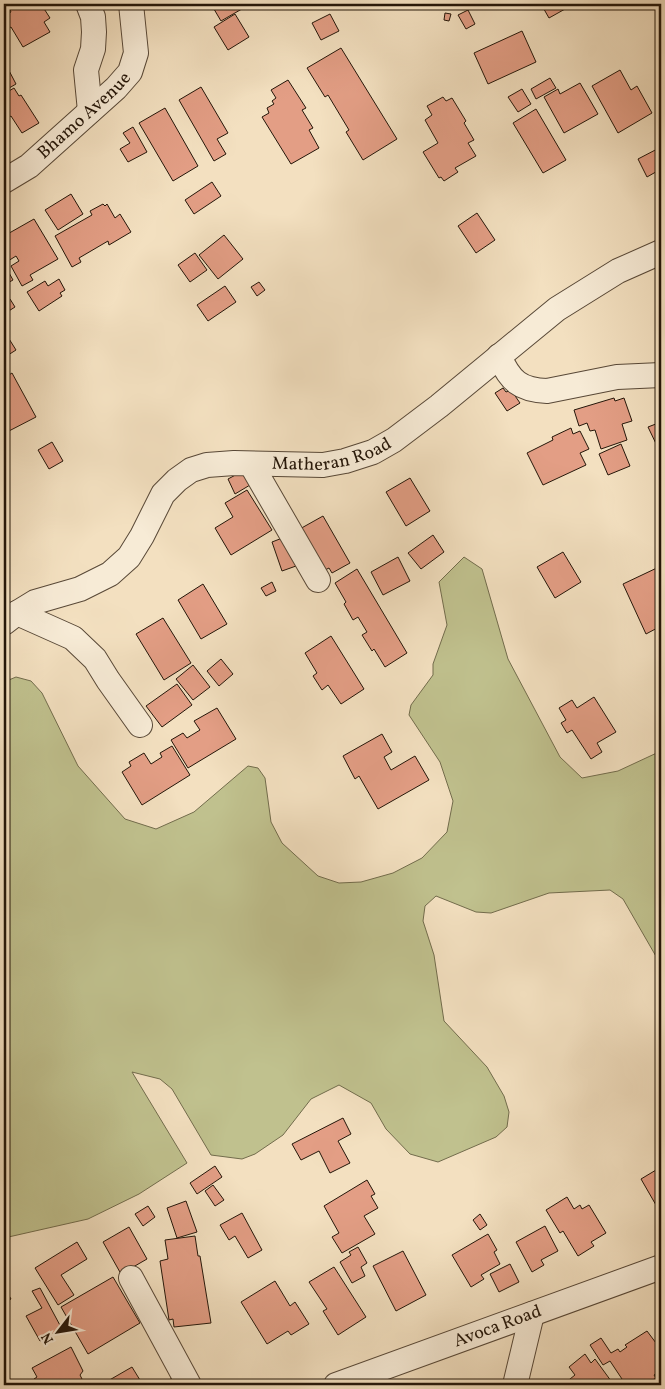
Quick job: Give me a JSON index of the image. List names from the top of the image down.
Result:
{
  "streets": {
    "street": ["Bhamo Avenue", "Matheran Road", "Avoca Road"]
  },
  "north": "bottom left"
}
